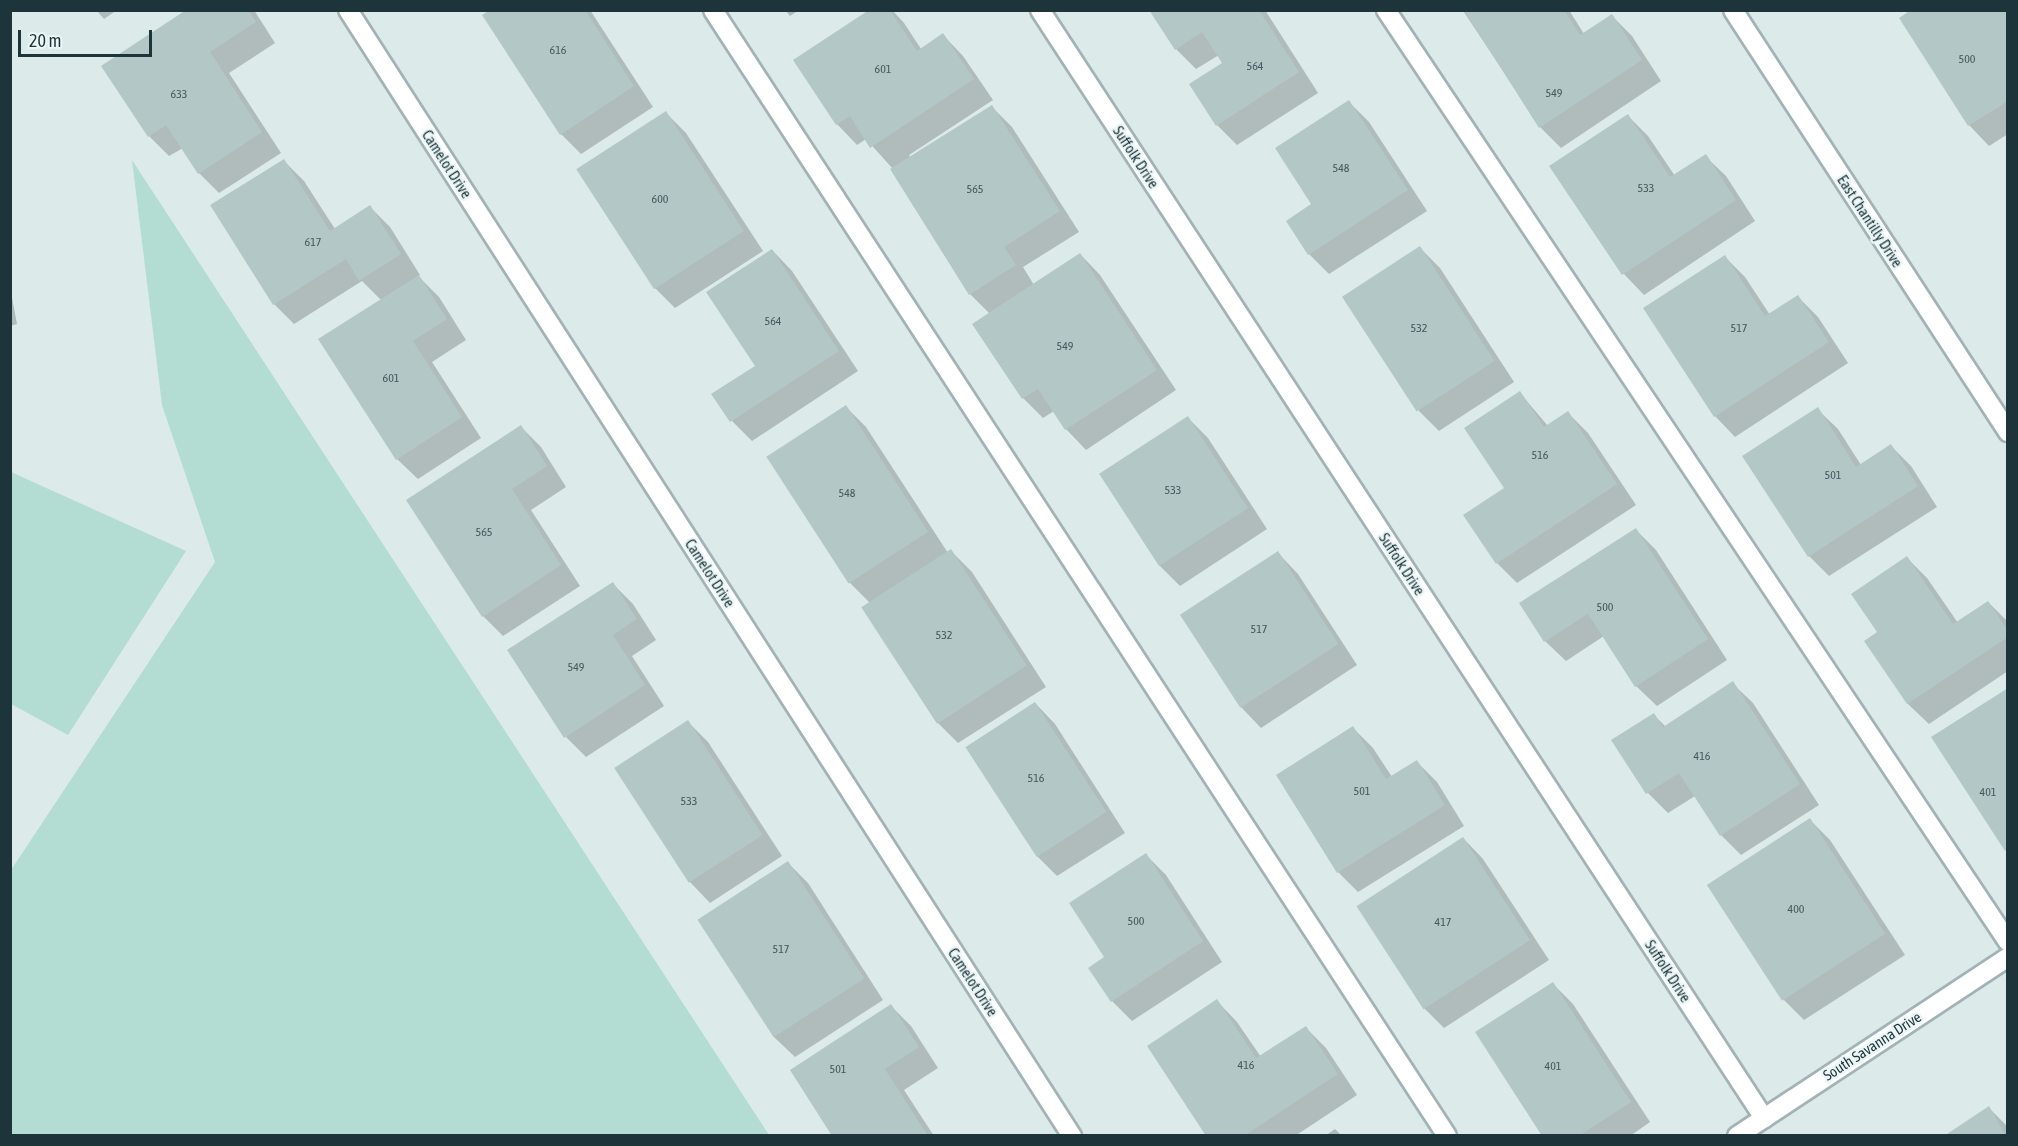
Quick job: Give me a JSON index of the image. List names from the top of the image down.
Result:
{
  "streets": {
    "street": [
      "Suffolk Drive",
      "Camelot Drive",
      "East Chantilly Drive",
      "South Savanna Drive"
    ]
  },
  "crossings": [
    ["Suffolk Drive", "South Savanna Drive"]
  ],
  "house_numbers": [
    "616",
    "500",
    "564",
    "601",
    "549",
    "633",
    "548",
    "533",
    "565",
    "600",
    "617",
    "564",
    "532",
    "517",
    "549",
    "601",
    "516",
    "501",
    "533",
    "548",
    "565",
    "500",
    "517",
    "532",
    "549",
    "416",
    "516",
    "501",
    "401",
    "533",
    "400",
    "500",
    "417",
    "517",
    "416",
    "401",
    "501"
  ],
  "scale_bar": "20 m"
}
